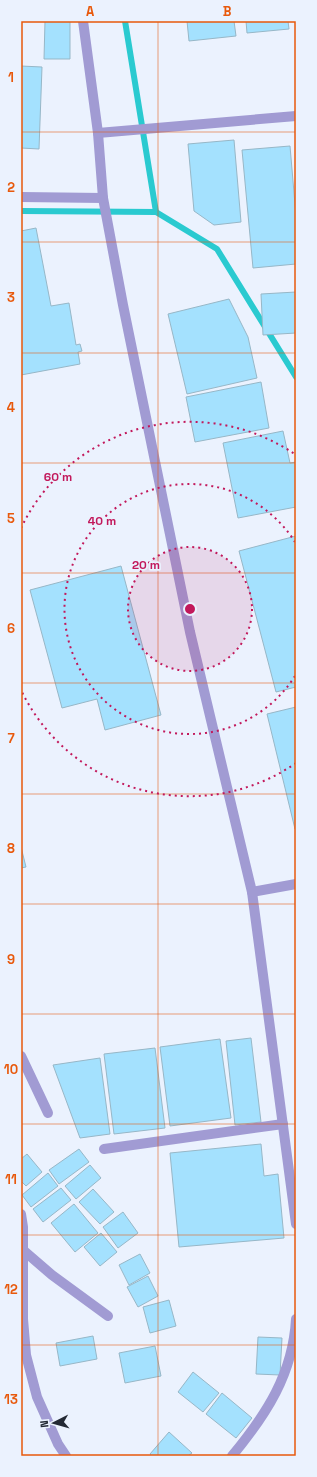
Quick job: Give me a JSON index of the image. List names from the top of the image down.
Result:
{
  "north": "left",
  "grid": {
    "columns": ["A", "B"],
    "rows": [
      "1",
      "2",
      "3",
      "4",
      "5",
      "6",
      "7",
      "8",
      "9",
      "10",
      "11",
      "12",
      "13"
    ]
  },
  "rings": ["60 m", "40 m", "20 m"]
}
